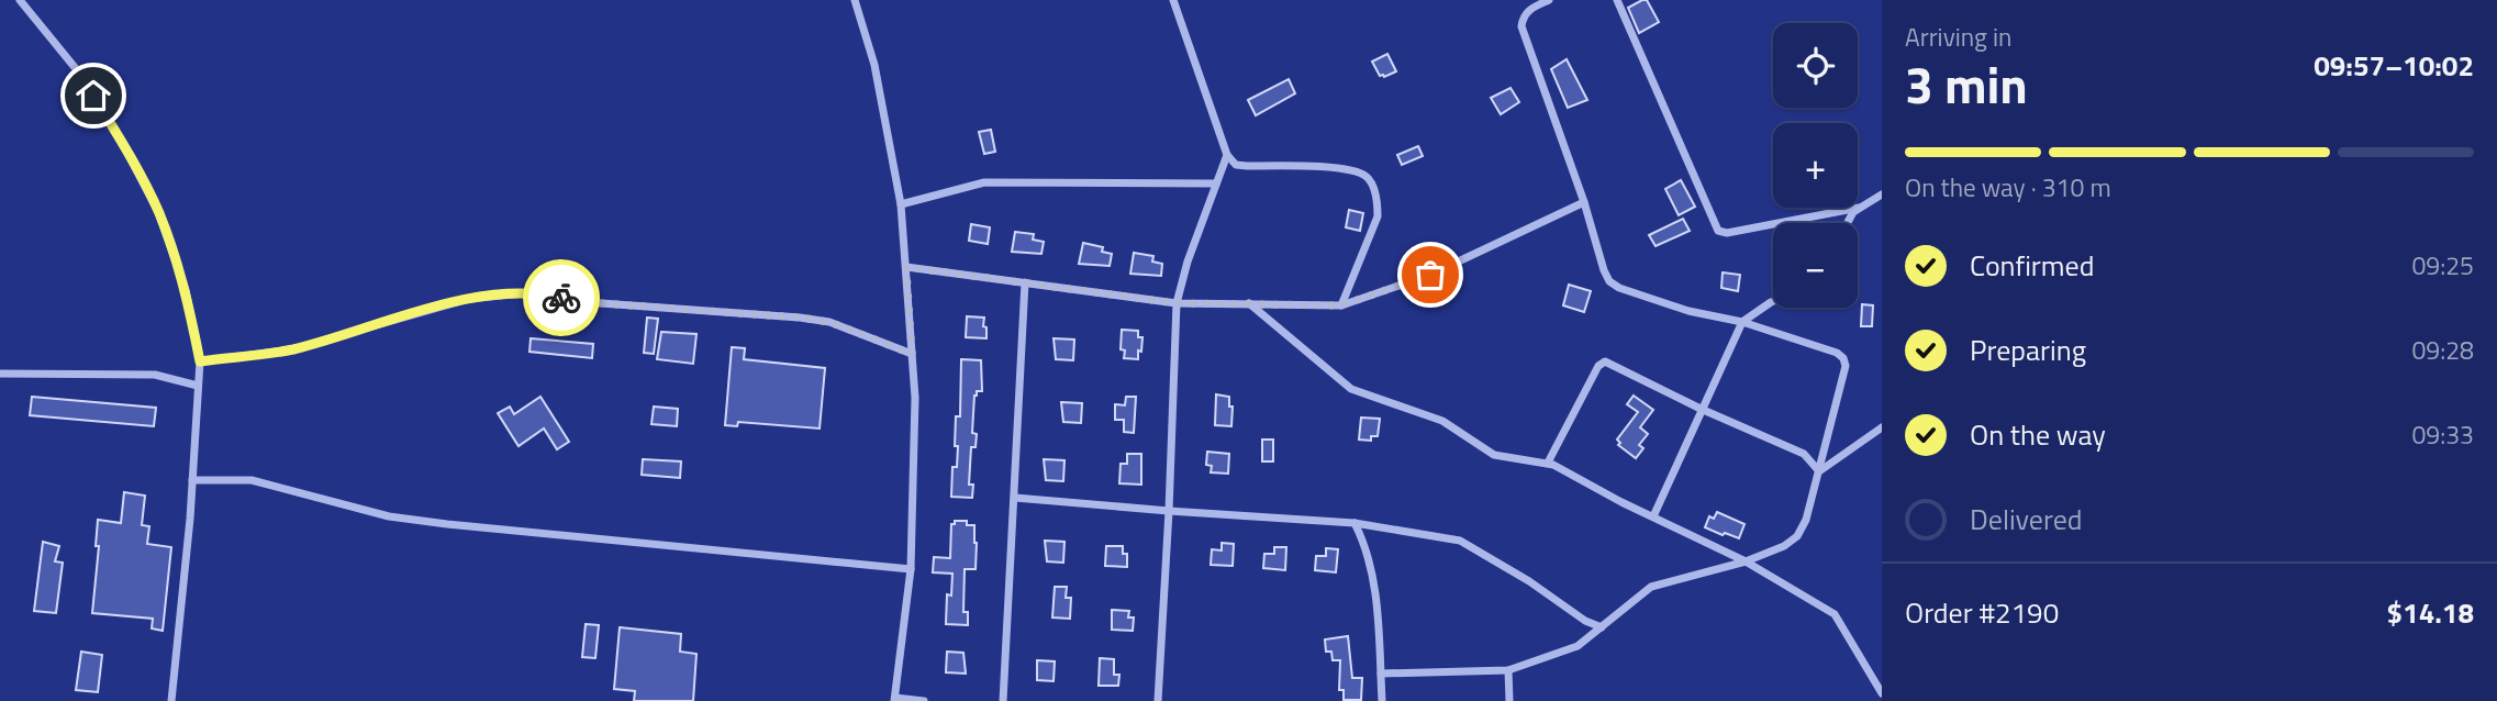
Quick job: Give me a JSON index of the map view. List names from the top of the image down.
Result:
{
  "page": {
    "heading": ["3 min", "Arriving in", "09:57–10:02"],
    "panel": ["Order #2190", "$14.18"],
    "map_buttons": ["+", "−"],
    "bar": "On the way · 310 m",
    "list": [
      ["Confirmed", "09:25"],
      ["Preparing", "09:28"],
      ["On the way", "09:33"],
      "Delivered"
    ]
  }
}
